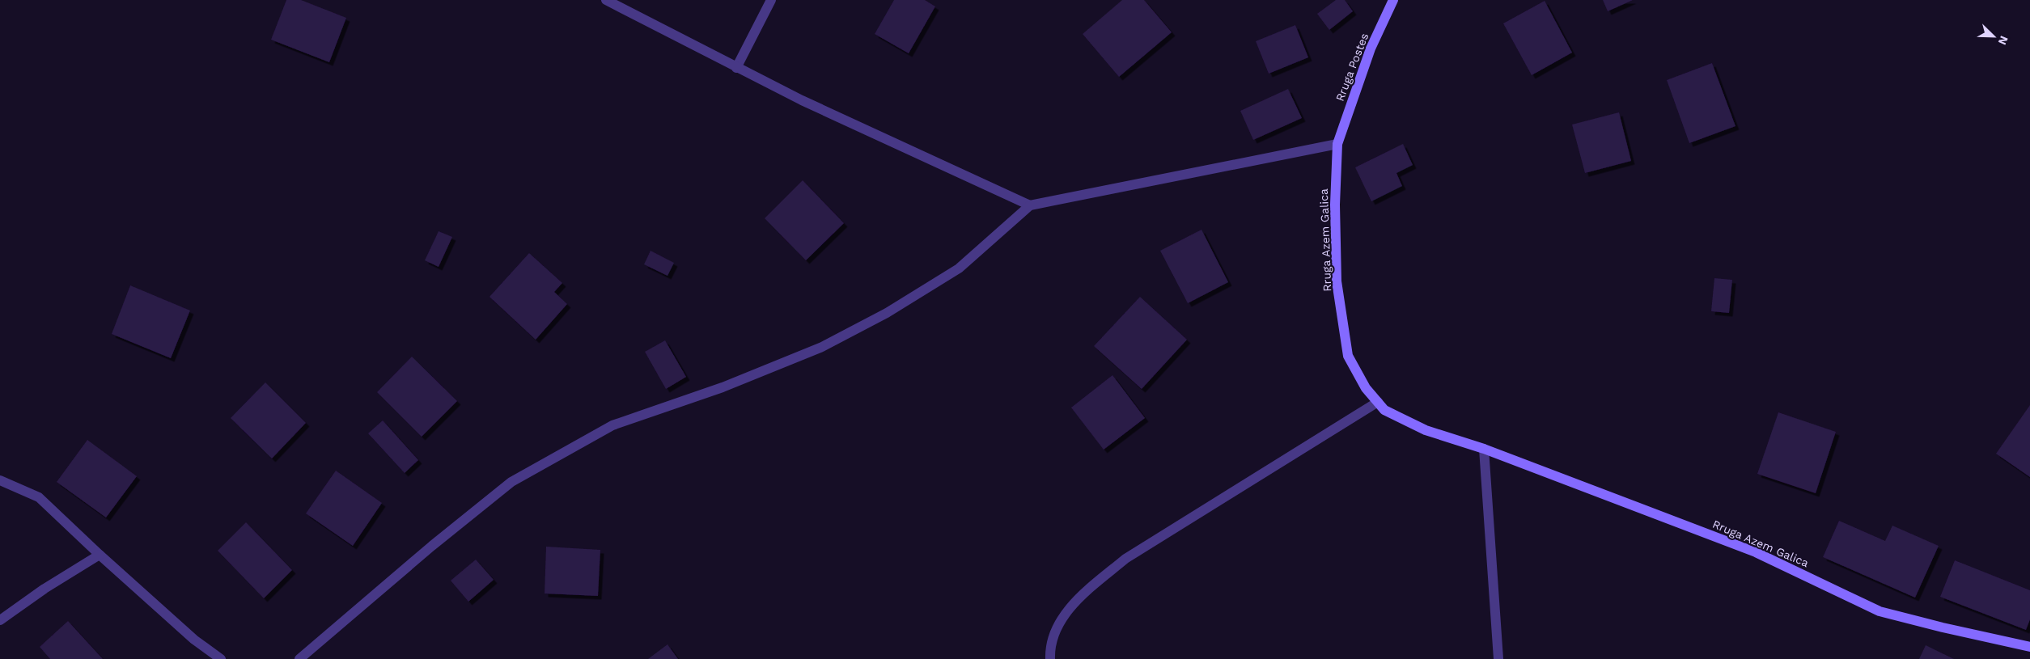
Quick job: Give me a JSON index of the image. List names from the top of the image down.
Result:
{
  "streets": {
    "street": ["Rruga Postes", "Rruga Azem Galica"]
  },
  "crossings": [
    ["Rruga Postes", "Rruga Azem Galica"]
  ],
  "north": "bottom right"
}
